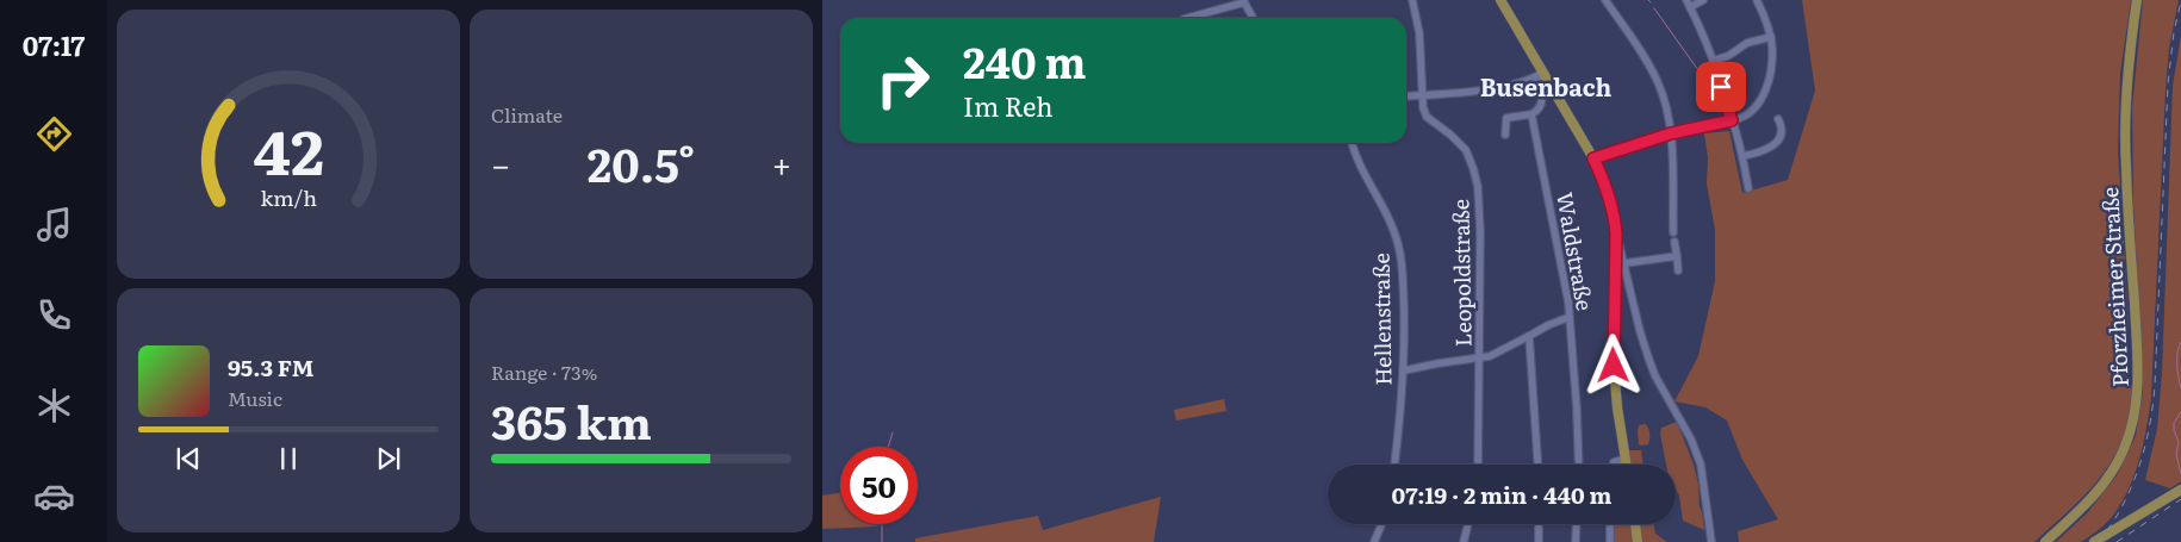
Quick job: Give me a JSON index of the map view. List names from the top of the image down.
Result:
{
  "streets": {
    "main road": ["Pforzheimer Straße"],
    "street": ["Waldstraße", "Leopoldstraße", "Hellenstraße"]
  },
  "districts": ["Busenbach"],
  "page": {
    "tabs": "07:17",
    "tile": [
      "Climate",
      ["Range · 73%", "365 km"]
    ],
    "turn": ["240 m", "Im Reh"],
    "heat": ["−", "20.5°", "+"],
    "song": ["95.3 FM", "Music"],
    "limit": "50",
    "trip": "07:19 · 2 min · 440 m",
    "gauge": ["42", "km/h"]
  }
}
